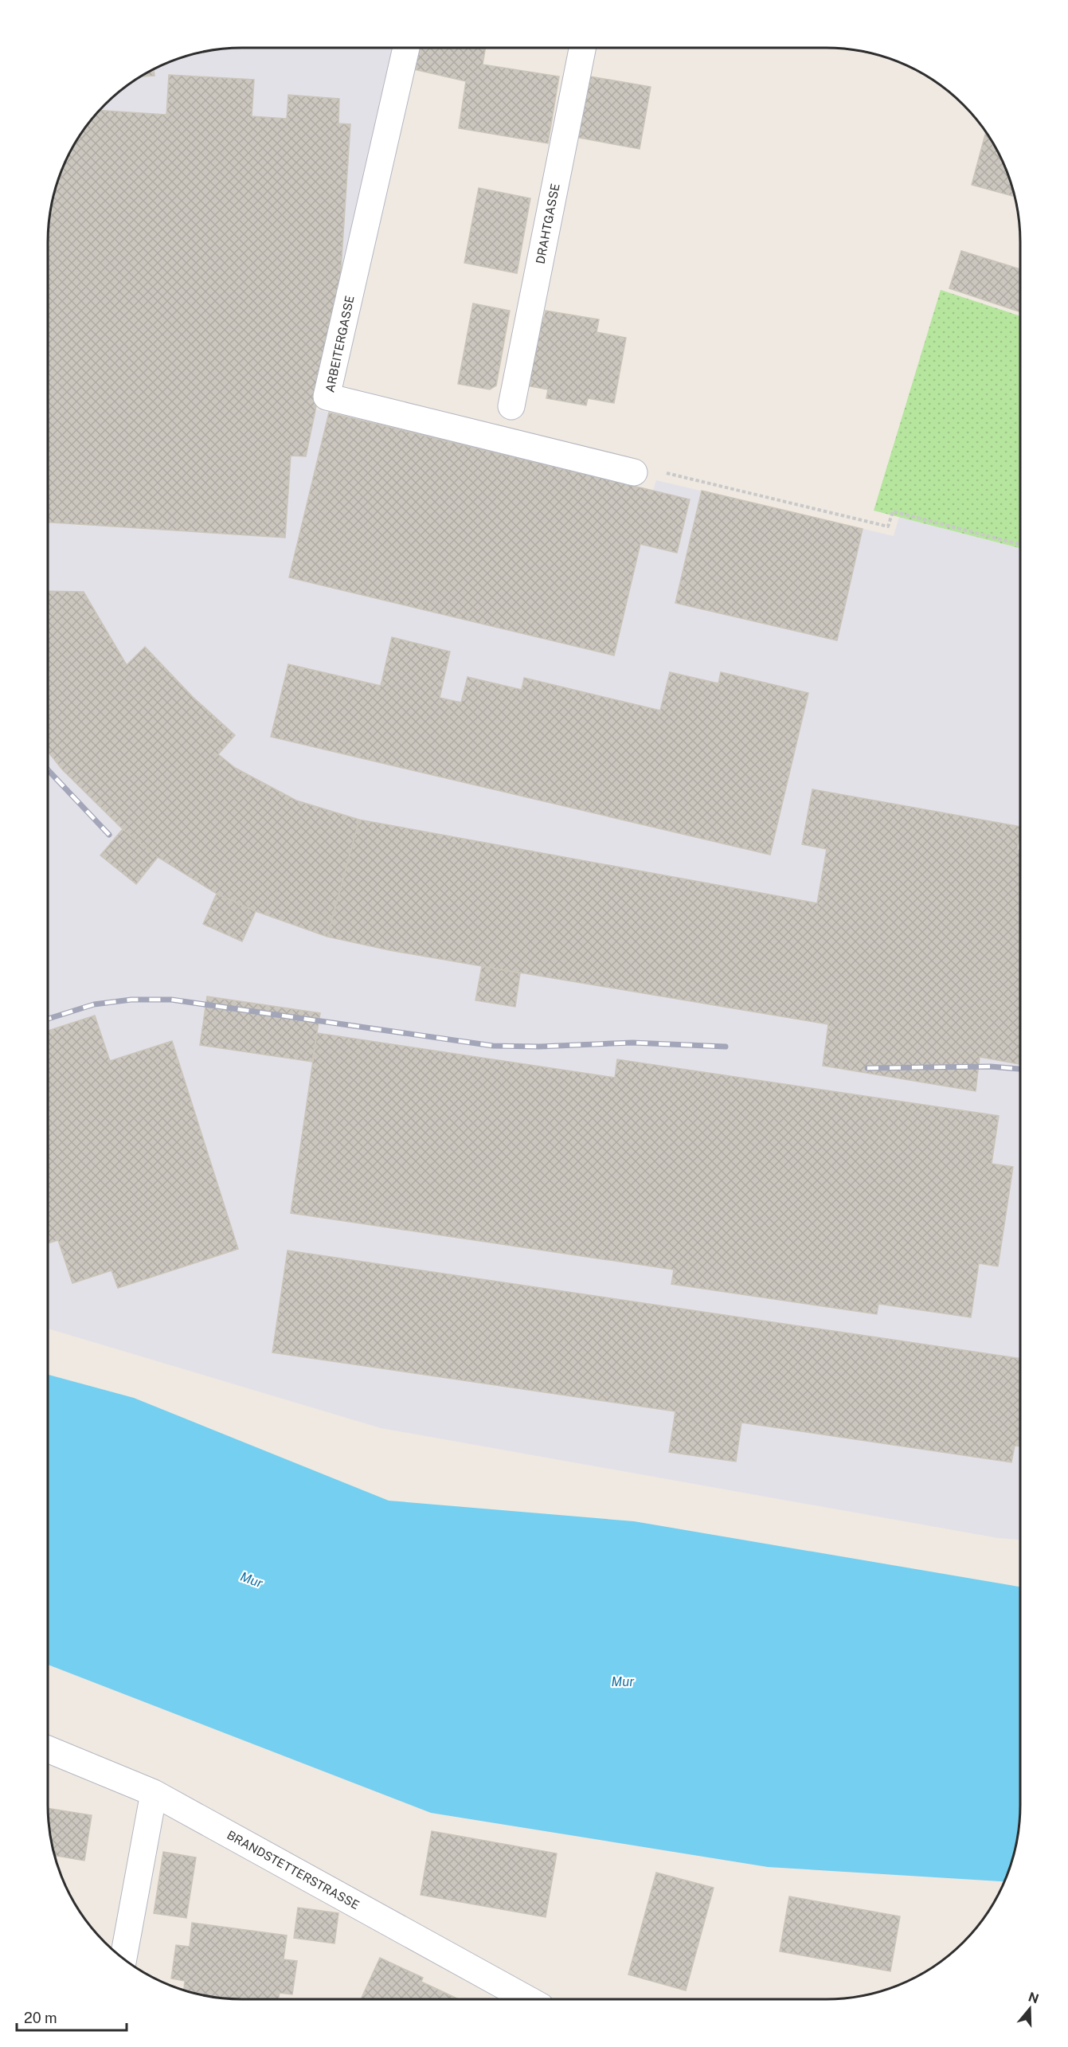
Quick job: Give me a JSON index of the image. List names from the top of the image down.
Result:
{
  "streets": {
    "street": ["DRAHTGASSE", "ARBEITERGASSE", "BRANDSTETTERSTRASSE"]
  },
  "water": ["Mur"],
  "scale_bar": "20 m",
  "north": "top"
}
